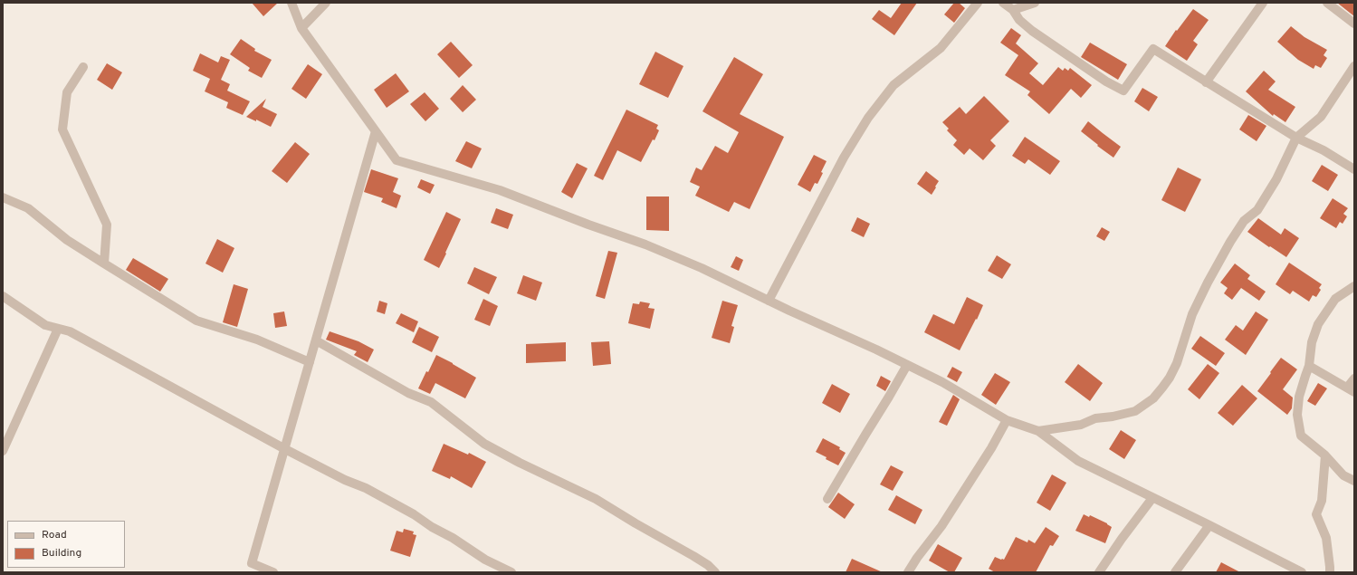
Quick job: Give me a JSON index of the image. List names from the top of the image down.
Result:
{
  "legend": ["Road", "Building"]
}
